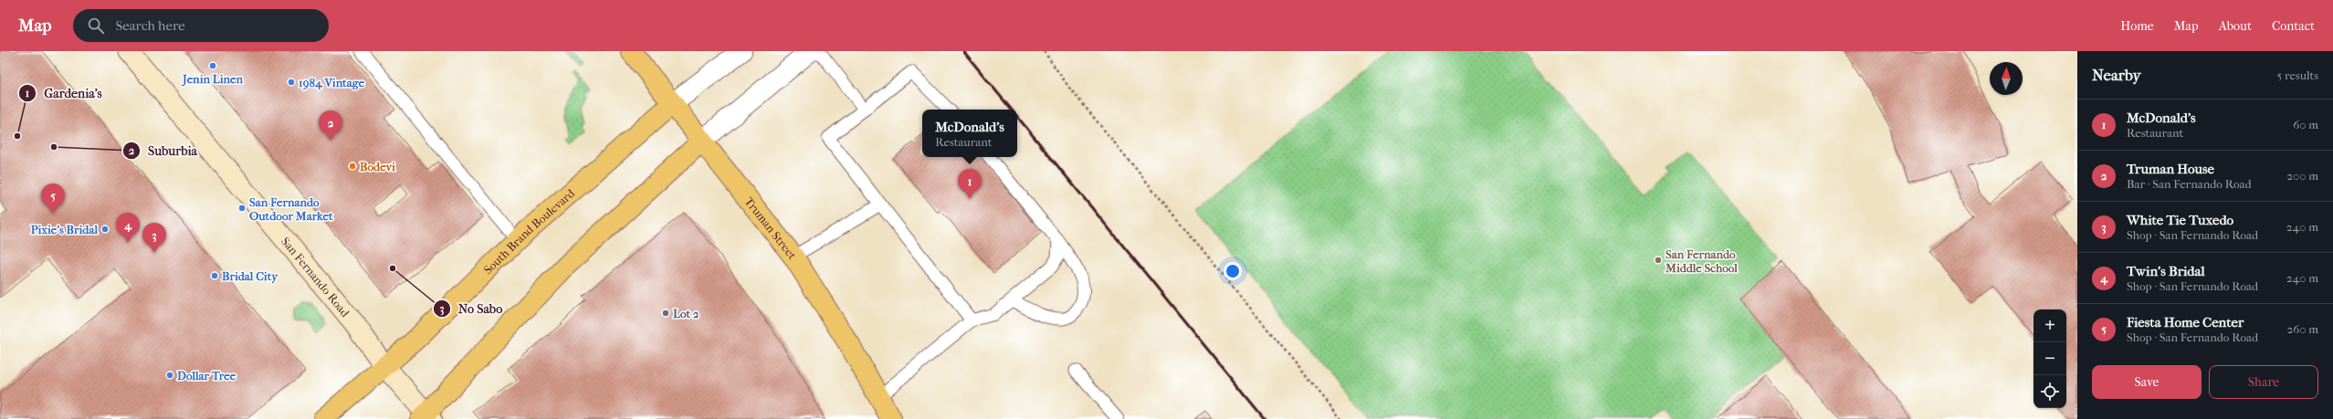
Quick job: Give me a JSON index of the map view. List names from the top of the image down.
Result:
{
  "streets": {
    "main road": ["Truman Street", "South Brand Boulevard", "San Fernando Road"]
  },
  "crossings": [
    ["Truman Street", "South Brand Boulevard"],
    ["South Brand Boulevard", "San Fernando Road"]
  ],
  "places": [
    "Jenin Linen",
    "1984 Vintage",
    "Gardenia's",
    "Suburbia",
    "Bodevi",
    "San Fernando Outdoor Market",
    "Pixie's Bridal",
    "San Fernando Middle School",
    "No Sabo",
    "Bridal City",
    "Lot 2",
    "Dollar Tree"
  ],
  "north": "top",
  "page": {
    "header": "Map",
    "search": "Search here",
    "nav": [
      "Home",
      "Map",
      "About",
      "Contact"
    ],
    "heading": ["Nearby", "5 results"],
    "list": [
      {
        "mark": "1",
        "name": "McDonald's",
        "note": "Restaurant",
        "value": "60 m"
      },
      {
        "mark": "2",
        "name": "Truman House",
        "note": "Bar · San Fernando Road",
        "value": "200 m"
      },
      {
        "mark": "3",
        "name": "White Tie Tuxedo",
        "note": "Shop · San Fernando Road",
        "value": "240 m"
      },
      {
        "mark": "4",
        "name": "Twin's Bridal",
        "note": "Shop · San Fernando Road",
        "value": "240 m"
      },
      {
        "mark": "5",
        "name": "Fiesta Home Center",
        "note": "Shop · San Fernando Road",
        "value": "260 m"
      }
    ],
    "popup": ["McDonald's", "Restaurant"],
    "pins": [
      "2",
      "1",
      "5",
      "4",
      "3"
    ],
    "map_buttons": ["+", "−"],
    "buttons": ["Save", "Share"]
  }
}
